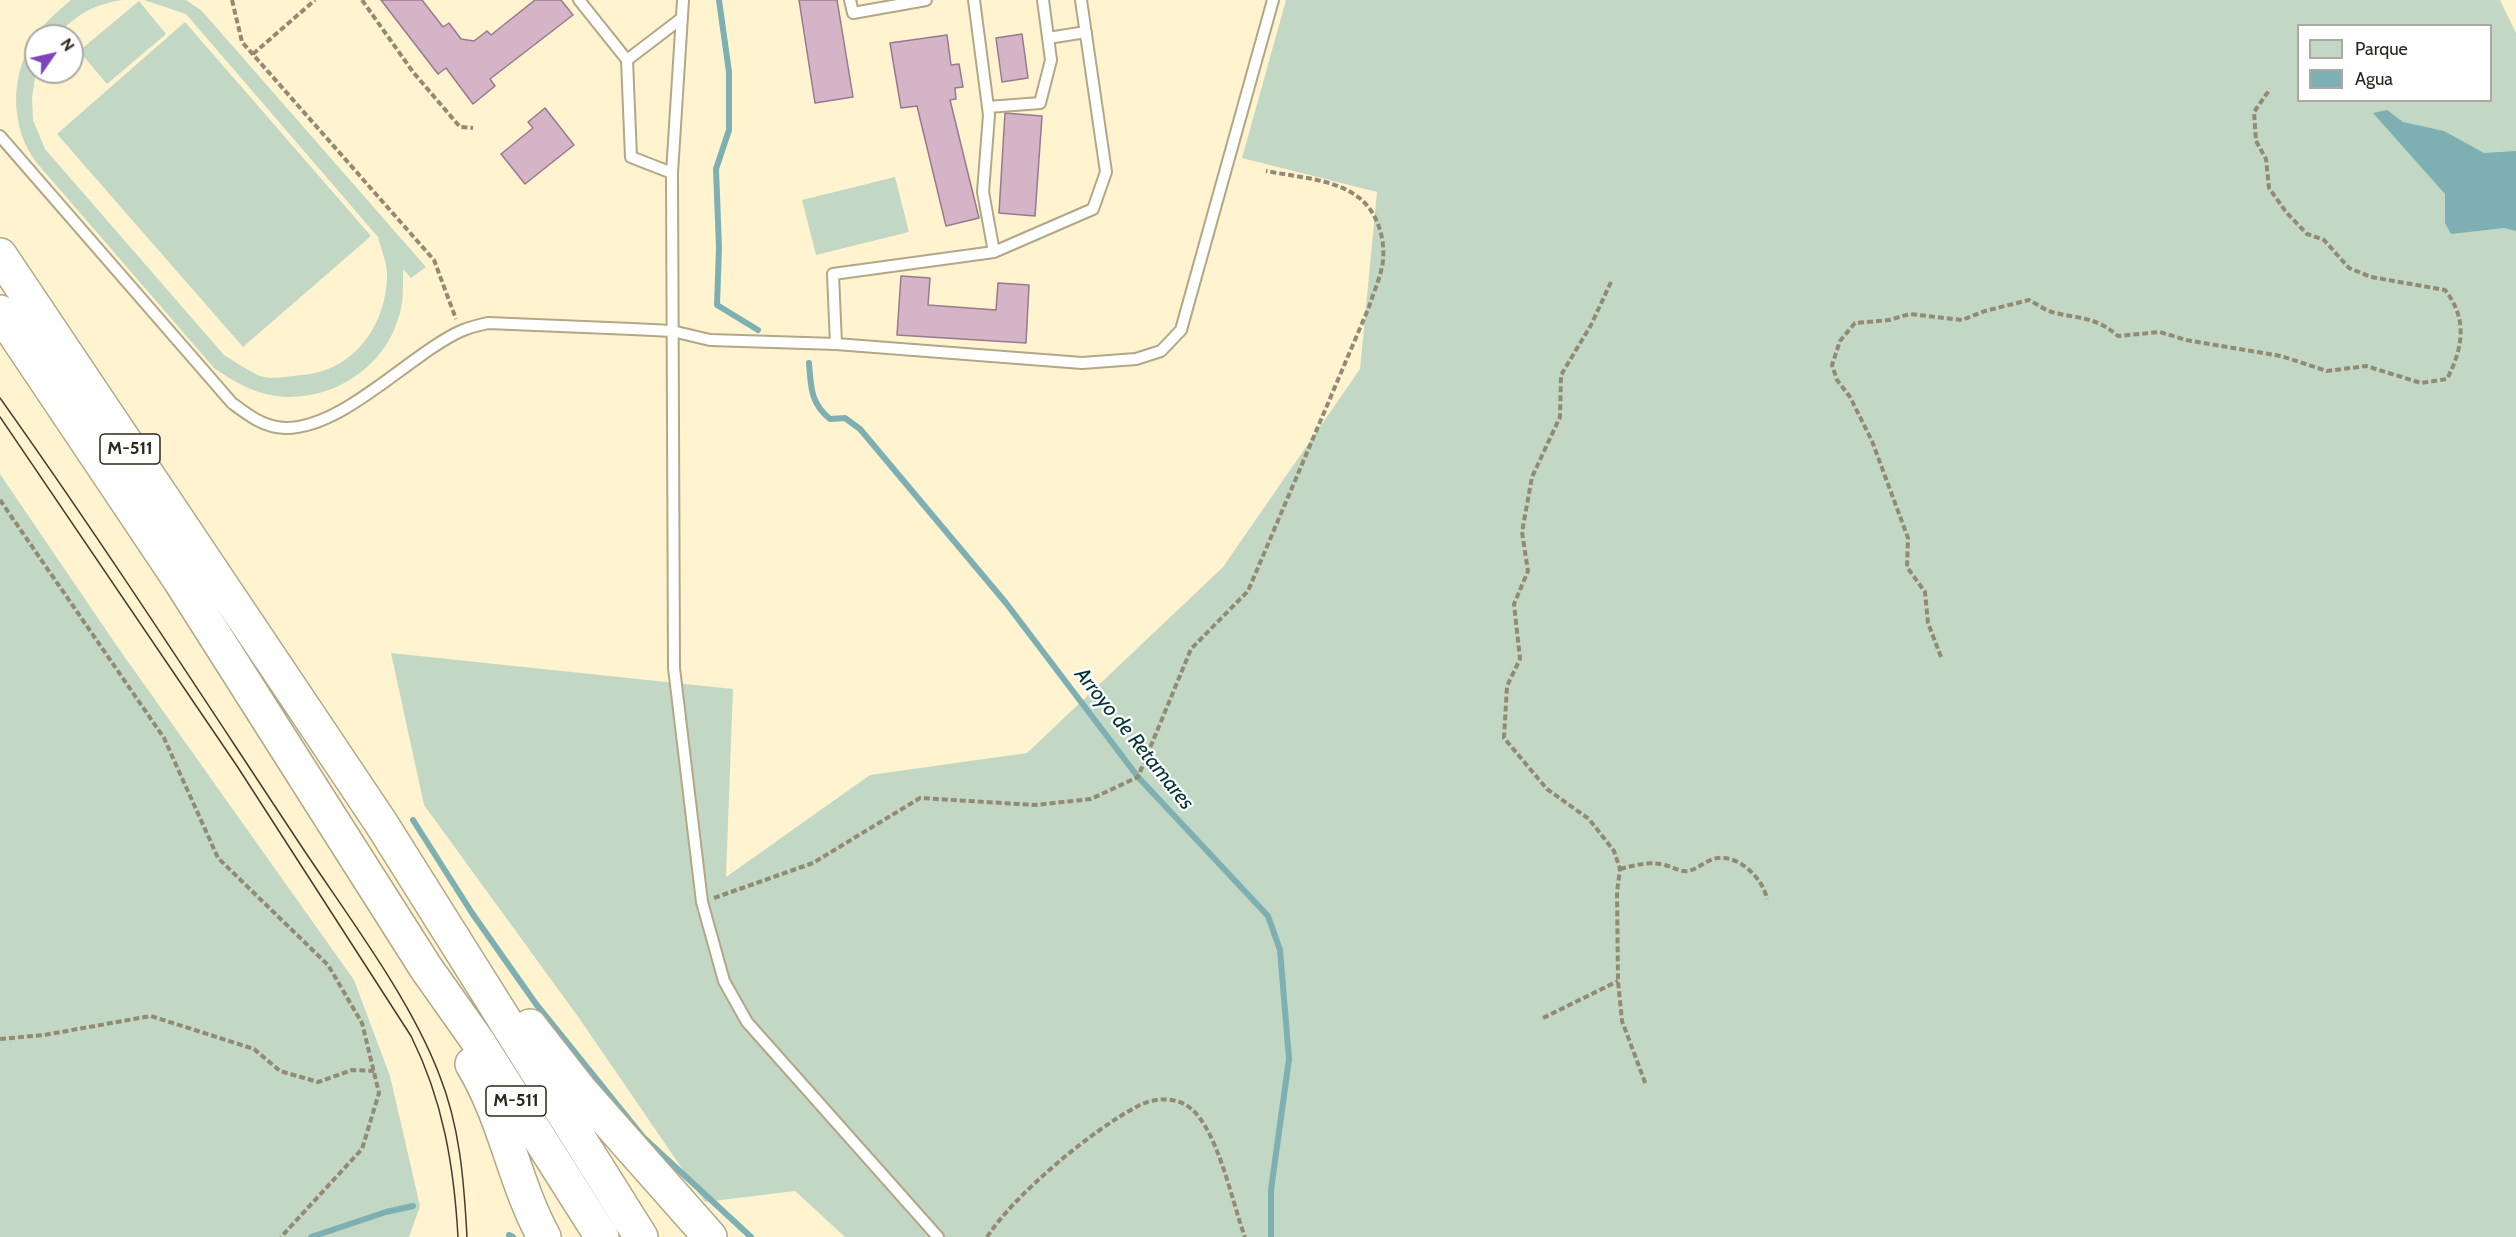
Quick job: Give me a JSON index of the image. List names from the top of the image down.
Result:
{
  "streets": {
    "highway": ["M-511"]
  },
  "water": ["Arroyo de Retamares"],
  "legend": ["Parque", "Agua"],
  "north": "top right"
}
